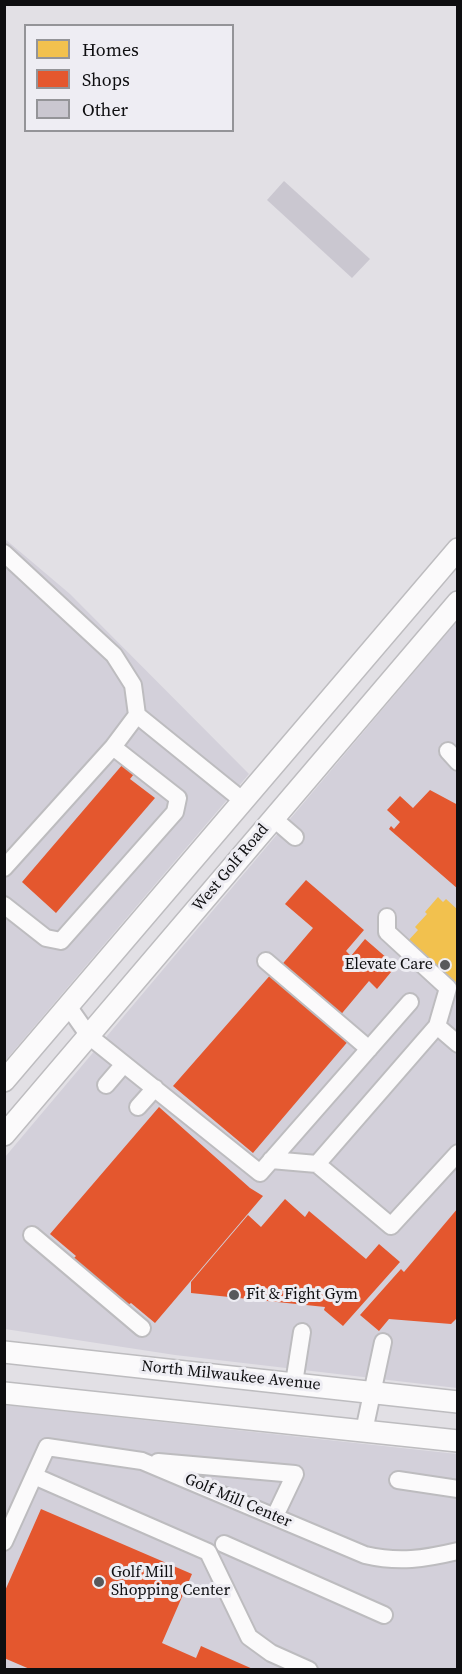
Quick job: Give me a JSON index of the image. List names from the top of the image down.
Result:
{
  "streets": {
    "main road": ["West Golf Road", "North Milwaukee Avenue"],
    "lane": ["Golf Mill Center"]
  },
  "places": ["Elevate Care", "Fit & Fight Gym", "Golf Mill Shopping Center"],
  "legend": ["Homes", "Shops", "Other"]
}
